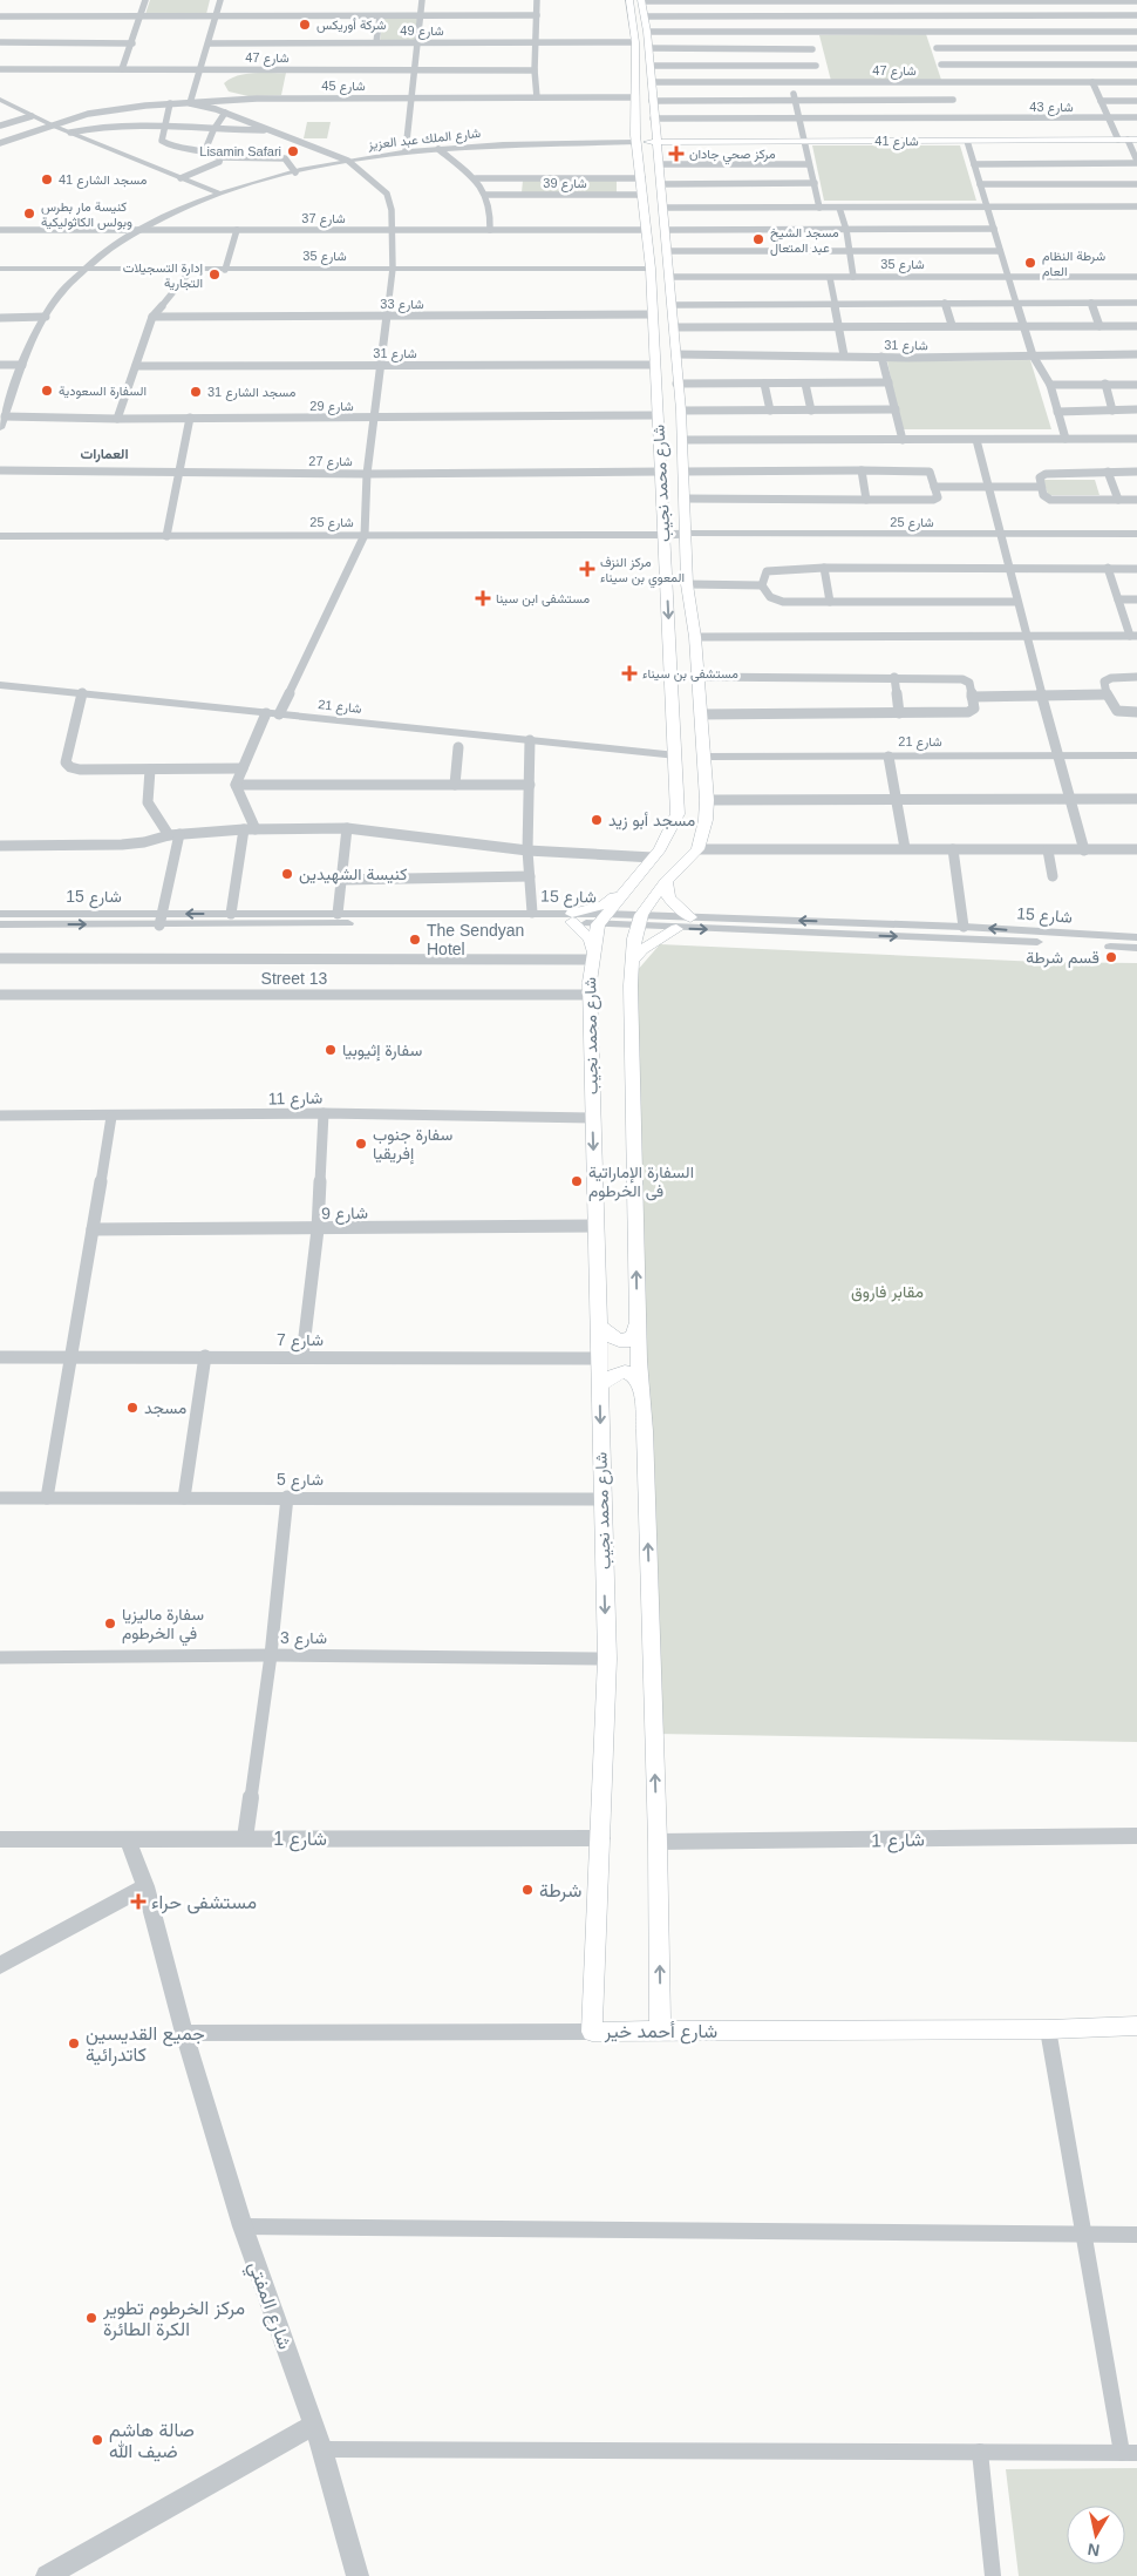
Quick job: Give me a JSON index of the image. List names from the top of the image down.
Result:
{
  "streets": {
    "main road": ["شارع 41", "شارع محمد نجيب", "شارع أحمد خير"],
    "street": [
      "شارع 49",
      "شارع 47",
      "شارع 45",
      "شارع 43",
      "شارع الملك عبد العزيز",
      "شارع 39",
      "شارع 37",
      "شارع 35",
      "شارع 33",
      "شارع 31",
      "شارع 29",
      "شارع 27",
      "شارع 25",
      "شارع 21",
      "شارع 15",
      "Street 13",
      "شارع 11",
      "شارع 9",
      "شارع 7",
      "شارع 5",
      "شارع 3",
      "شارع 1",
      "شارع المفتي"
    ]
  },
  "crossings": [
    ["شارع 49", "شارع محمد نجيب"],
    ["شارع 47", "شارع محمد نجيب"],
    ["شارع 45", "شارع محمد نجيب"],
    ["شارع 43", "شارع محمد نجيب"],
    ["شارع الملك عبد العزيز", "شارع 41"],
    ["شارع الملك عبد العزيز", "شارع 37"],
    ["شارع الملك عبد العزيز", "شارع 35"],
    ["شارع الملك عبد العزيز", "شارع 29"],
    ["شارع الملك عبد العزيز", "شارع محمد نجيب"],
    ["شارع 41", "شارع محمد نجيب"],
    ["شارع 39", "شارع محمد نجيب"],
    ["شارع 37", "شارع محمد نجيب"],
    ["شارع 35", "شارع محمد نجيب"],
    ["شارع 33", "شارع محمد نجيب"],
    ["شارع 31", "شارع محمد نجيب"],
    ["شارع 29", "شارع محمد نجيب"],
    ["شارع 27", "شارع محمد نجيب"],
    ["شارع محمد نجيب", "شارع 25"],
    ["شارع محمد نجيب", "شارع 21"],
    ["شارع محمد نجيب", "شارع 15"],
    ["شارع محمد نجيب", "Street 13"],
    ["شارع محمد نجيب", "شارع 11"],
    ["شارع محمد نجيب", "شارع 9"],
    ["شارع محمد نجيب", "شارع 7"],
    ["شارع محمد نجيب", "شارع 5"],
    ["شارع محمد نجيب", "شارع 3"],
    ["شارع محمد نجيب", "شارع 1"],
    ["شارع محمد نجيب", "شارع أحمد خير"],
    ["شارع 1", "شارع المفتي"],
    ["شارع أحمد خير", "شارع المفتي"]
  ],
  "districts": ["العمارات"],
  "parks": ["مقابر فاروق"],
  "places": {
    "other": [
      "شركة أوريكس",
      "Lisamin Safari",
      "مسجد الشارع 41",
      "كنيسة مار بطرس وبولس الكاثوليكية",
      "مسجد الشيخ عبد المتعال",
      "شرطة النظام العام",
      "إدارة التسجيلات التجارية",
      "السفارة السعودية",
      "مسجد الشارع 31",
      "مسجد أبو زيد",
      "كنيسة الشهيدين",
      "The Sendyan Hotel",
      "قسم شرطة",
      "سفارة إثيوبيا",
      "سفارة جنوب إفريقيا",
      "السفارة الإماراتية فى الخرطوم",
      "مسجد",
      "سفارة ماليزيا في الخرطوم",
      "شرطة",
      "جميع القديسين كاتدرائية",
      "مركز الخرطوم تطوير الكرة الطائرة",
      "صالة هاشم ضيف الله"
    ],
    "health": [
      "مركز صحي جادان",
      "مركز النزف المعوي بن سيناء",
      "مستشفى ابن سينا",
      "مستشفى بن سيناء",
      "مستشفى حراء"
    ]
  },
  "north": "bottom"
}
